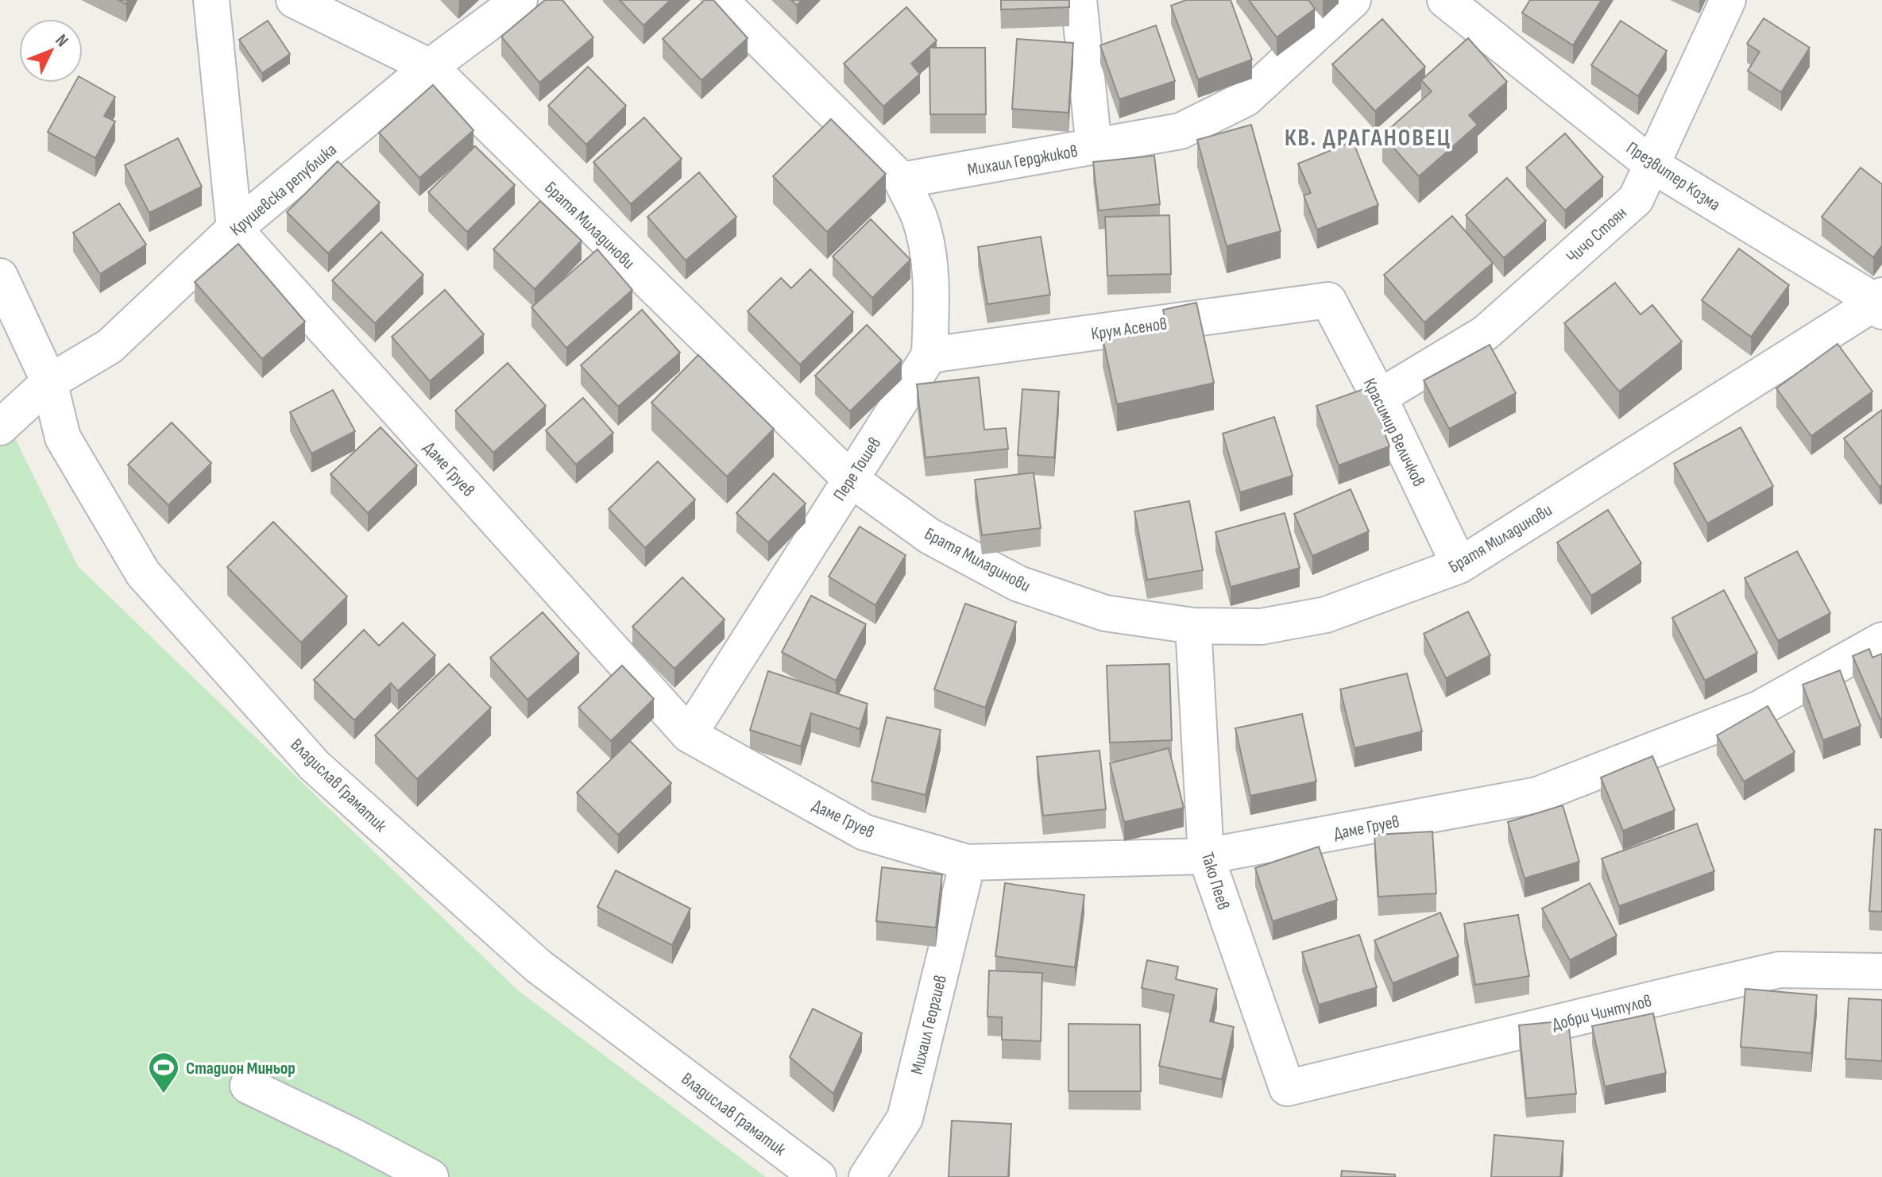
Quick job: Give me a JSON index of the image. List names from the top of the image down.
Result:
{
  "streets": {
    "street": [
      "Михаил Герджиков",
      "Презвитер Козма",
      "Крушевска република",
      "Братя Миладинови",
      "Чичо Стоян",
      "Крум Асенов",
      "Красимир Величков",
      "Даме Груев",
      "Пере Тошев",
      "Владислав Граматик",
      "Тако Пеев",
      "Добри Чинтулов",
      "Михаил Георгиев"
    ]
  },
  "crossings": [
    ["Презвитер Козма", "Братя Миладинови"],
    ["Презвитер Козма", "Чичо Стоян"],
    ["Крушевска република", "Братя Миладинови"],
    ["Крушевска република", "Даме Груев"],
    ["Крушевска република", "Владислав Граматик"],
    ["Братя Миладинови", "Красимир Величков"],
    ["Братя Миладинови", "Пере Тошев"],
    ["Братя Миладинови", "Тако Пеев"],
    ["Чичо Стоян", "Красимир Величков"],
    ["Крум Асенов", "Красимир Величков"],
    ["Крум Асенов", "Пере Тошев"],
    ["Даме Груев", "Пере Тошев"],
    ["Даме Груев", "Тако Пеев"],
    ["Даме Груев", "Михаил Георгиев"],
    ["Тако Пеев", "Добри Чинтулов"]
  ],
  "districts": ["КВ. ДРАГАНОВЕЦ"],
  "places": {
    "sports": ["Стадион Миньор"]
  },
  "north": "top right"
}
